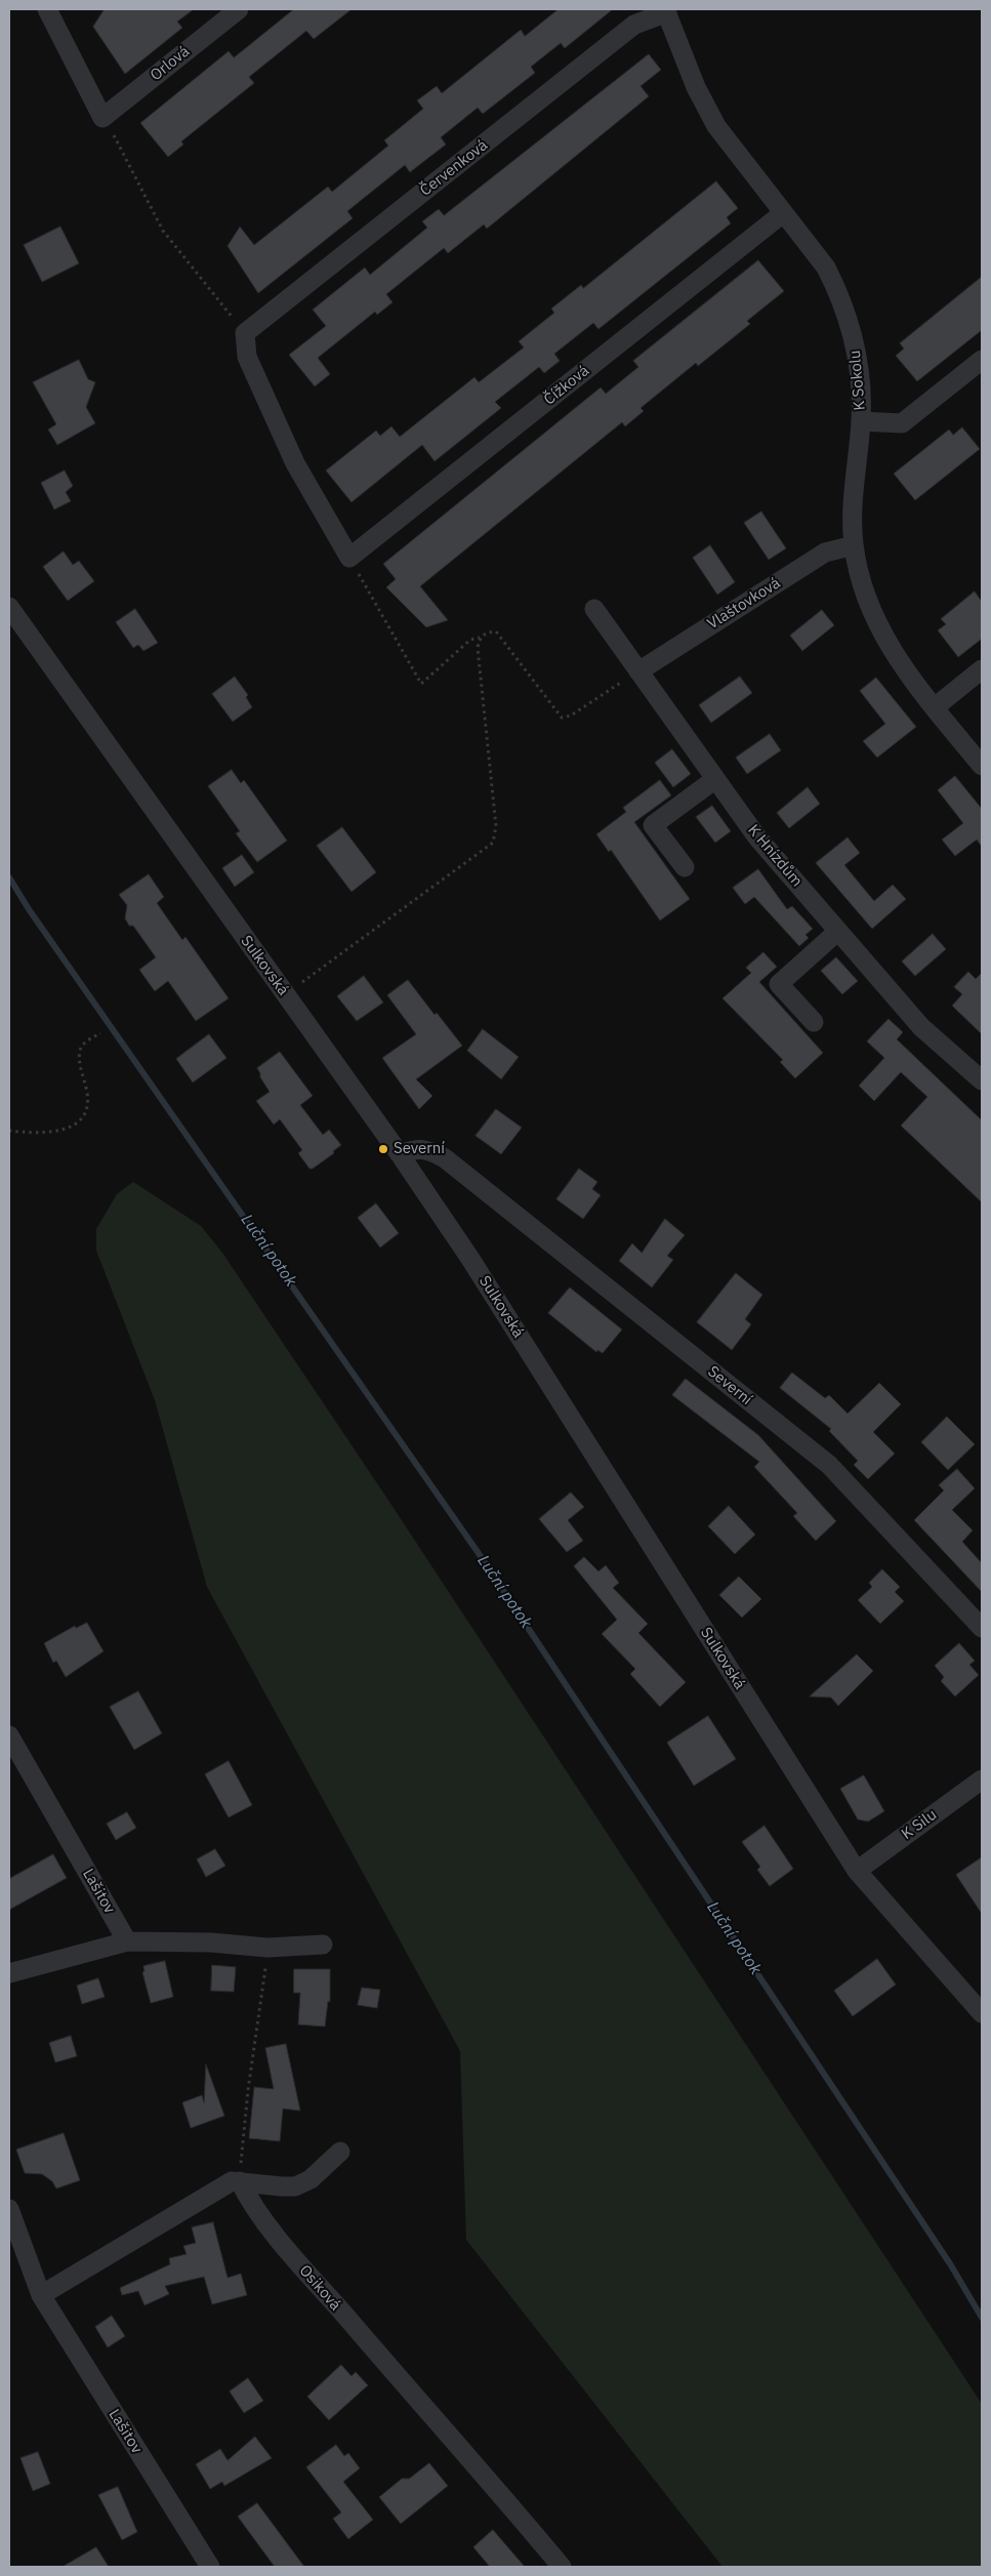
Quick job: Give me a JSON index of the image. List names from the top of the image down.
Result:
{
  "streets": {
    "street": [
      "Orlová",
      "Červenková",
      "K Sokolu",
      "Čížková",
      "Vlaštovková",
      "K Hnízdům",
      "Sulkovská",
      "Severní",
      "K Silu",
      "Lašitov",
      "Osiková"
    ]
  },
  "crossings": [
    ["Červenková", "K Sokolu"],
    ["K Sokolu", "Čížková"],
    ["K Sokolu", "Vlaštovková"],
    ["Vlaštovková", "K Hnízdům"],
    ["Sulkovská", "Severní"],
    ["Sulkovská", "K Silu"]
  ],
  "water": ["Luční potok"],
  "places": ["Severní"]
}
